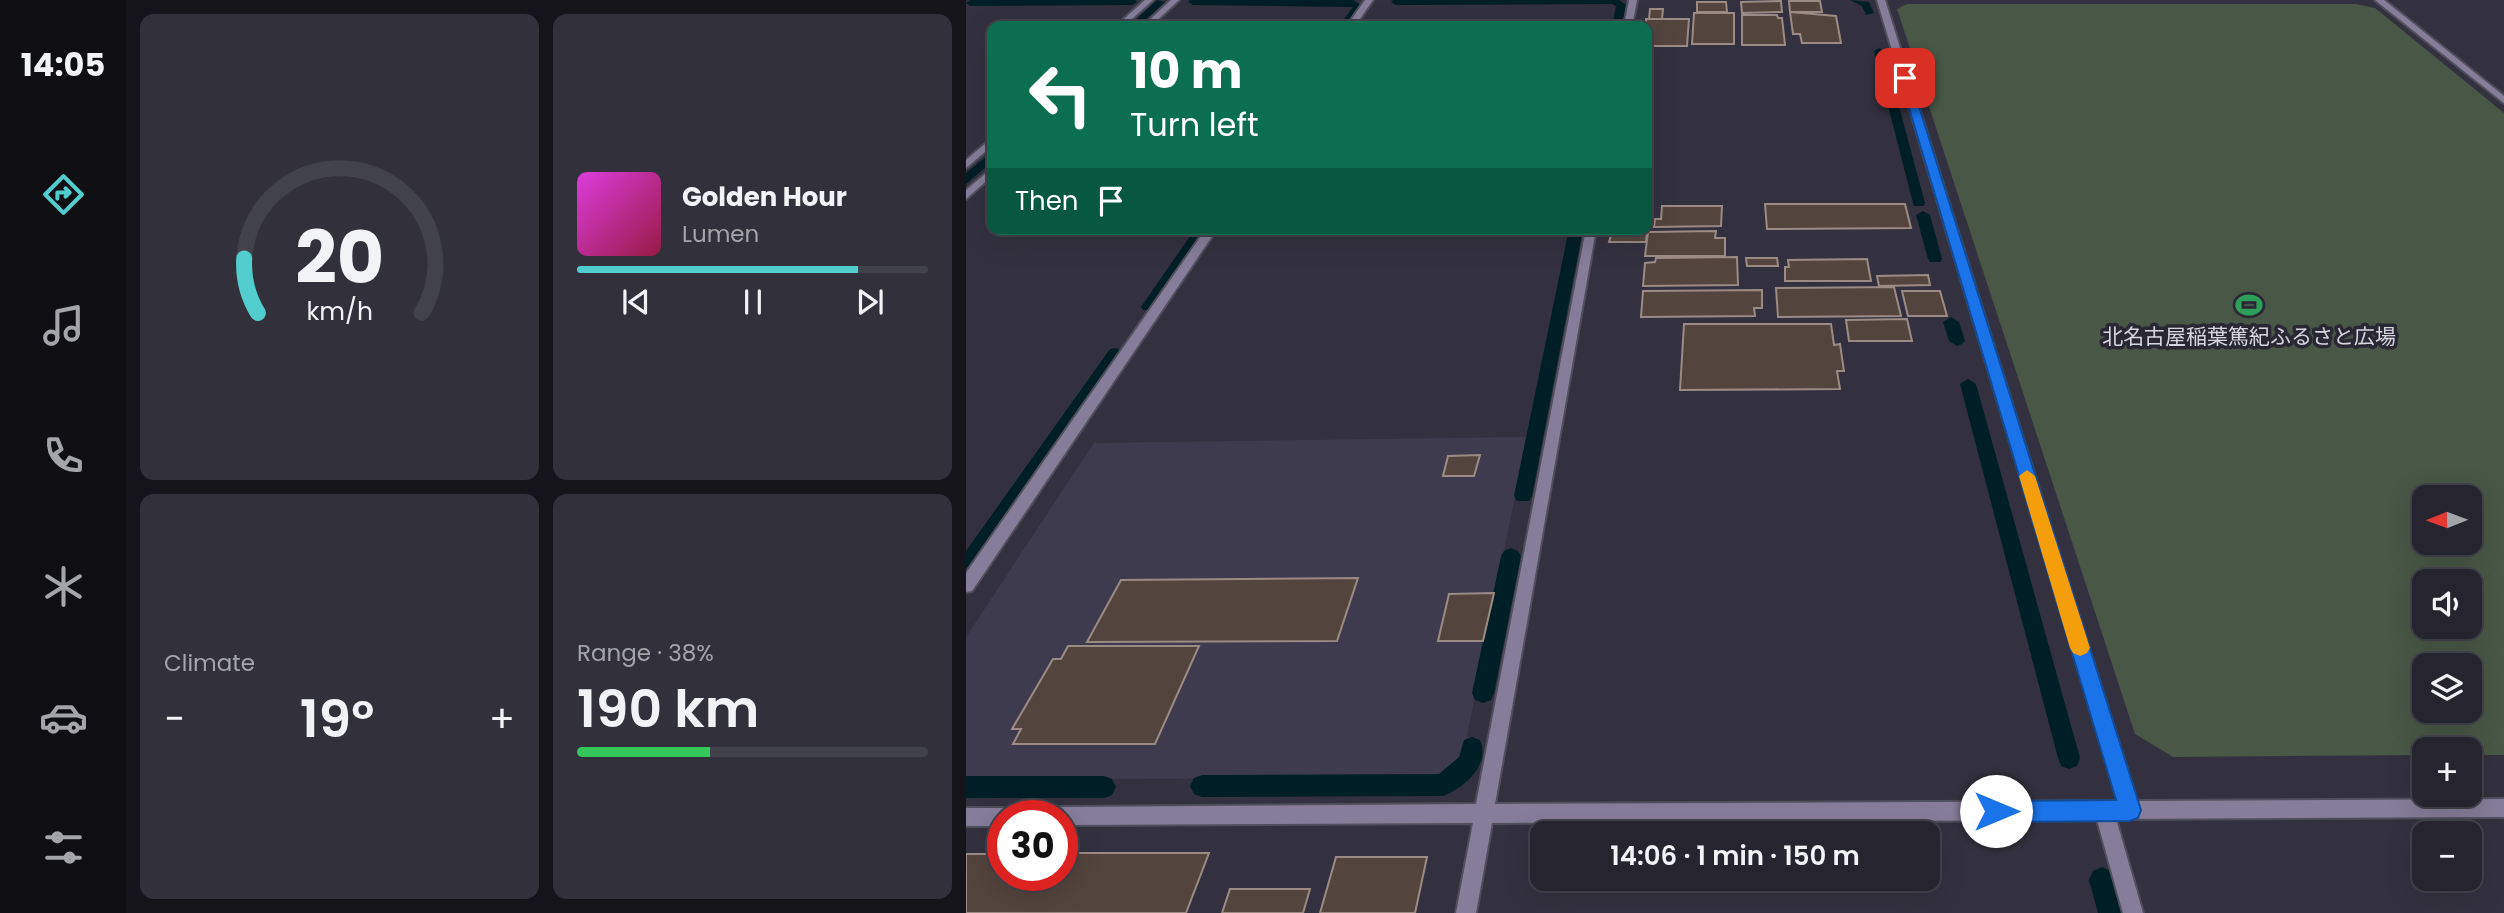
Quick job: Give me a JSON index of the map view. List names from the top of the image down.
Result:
{
  "places": {
    "sports": ["北名古屋稲葉篤紀ふるさと広場"]
  },
  "north": "left",
  "page": {
    "tabs": "14:05",
    "turn": ["10 m", "Turn left"],
    "then": "Then",
    "song": ["Golden Hour", "Lumen"],
    "map_buttons": ["+", "−"],
    "tile": [
      "Climate",
      ["Range · 38%", "190 km"]
    ],
    "heat": ["−", "19°", "+"],
    "limit": "30",
    "trip": "14:06 · 1 min · 150 m",
    "gauge": ["20", "km/h"]
  }
}
